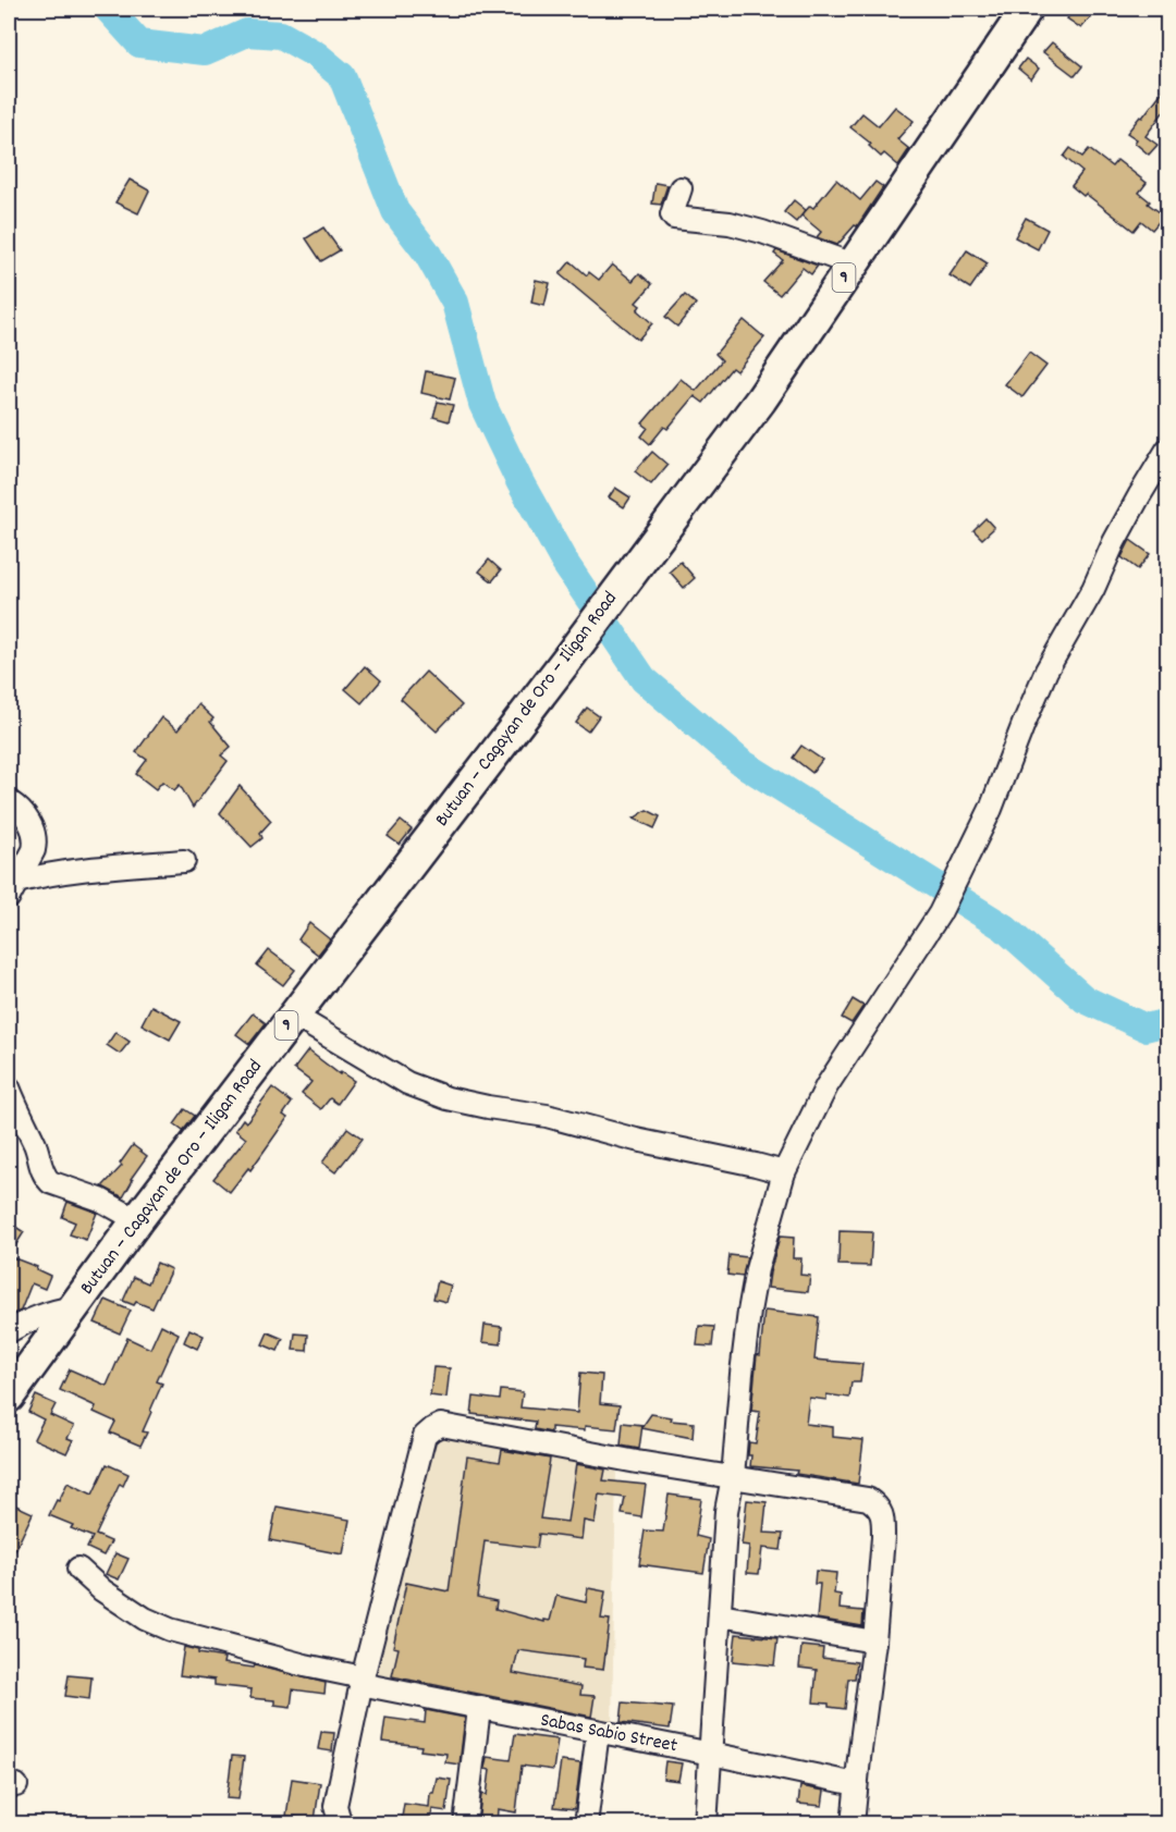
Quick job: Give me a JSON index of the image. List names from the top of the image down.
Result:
{
  "streets": {
    "highway": ["9", "Butuan – Cagayan de Oro – Iligan Road"],
    "street": ["Sabas Sabio Street"]
  }
}
